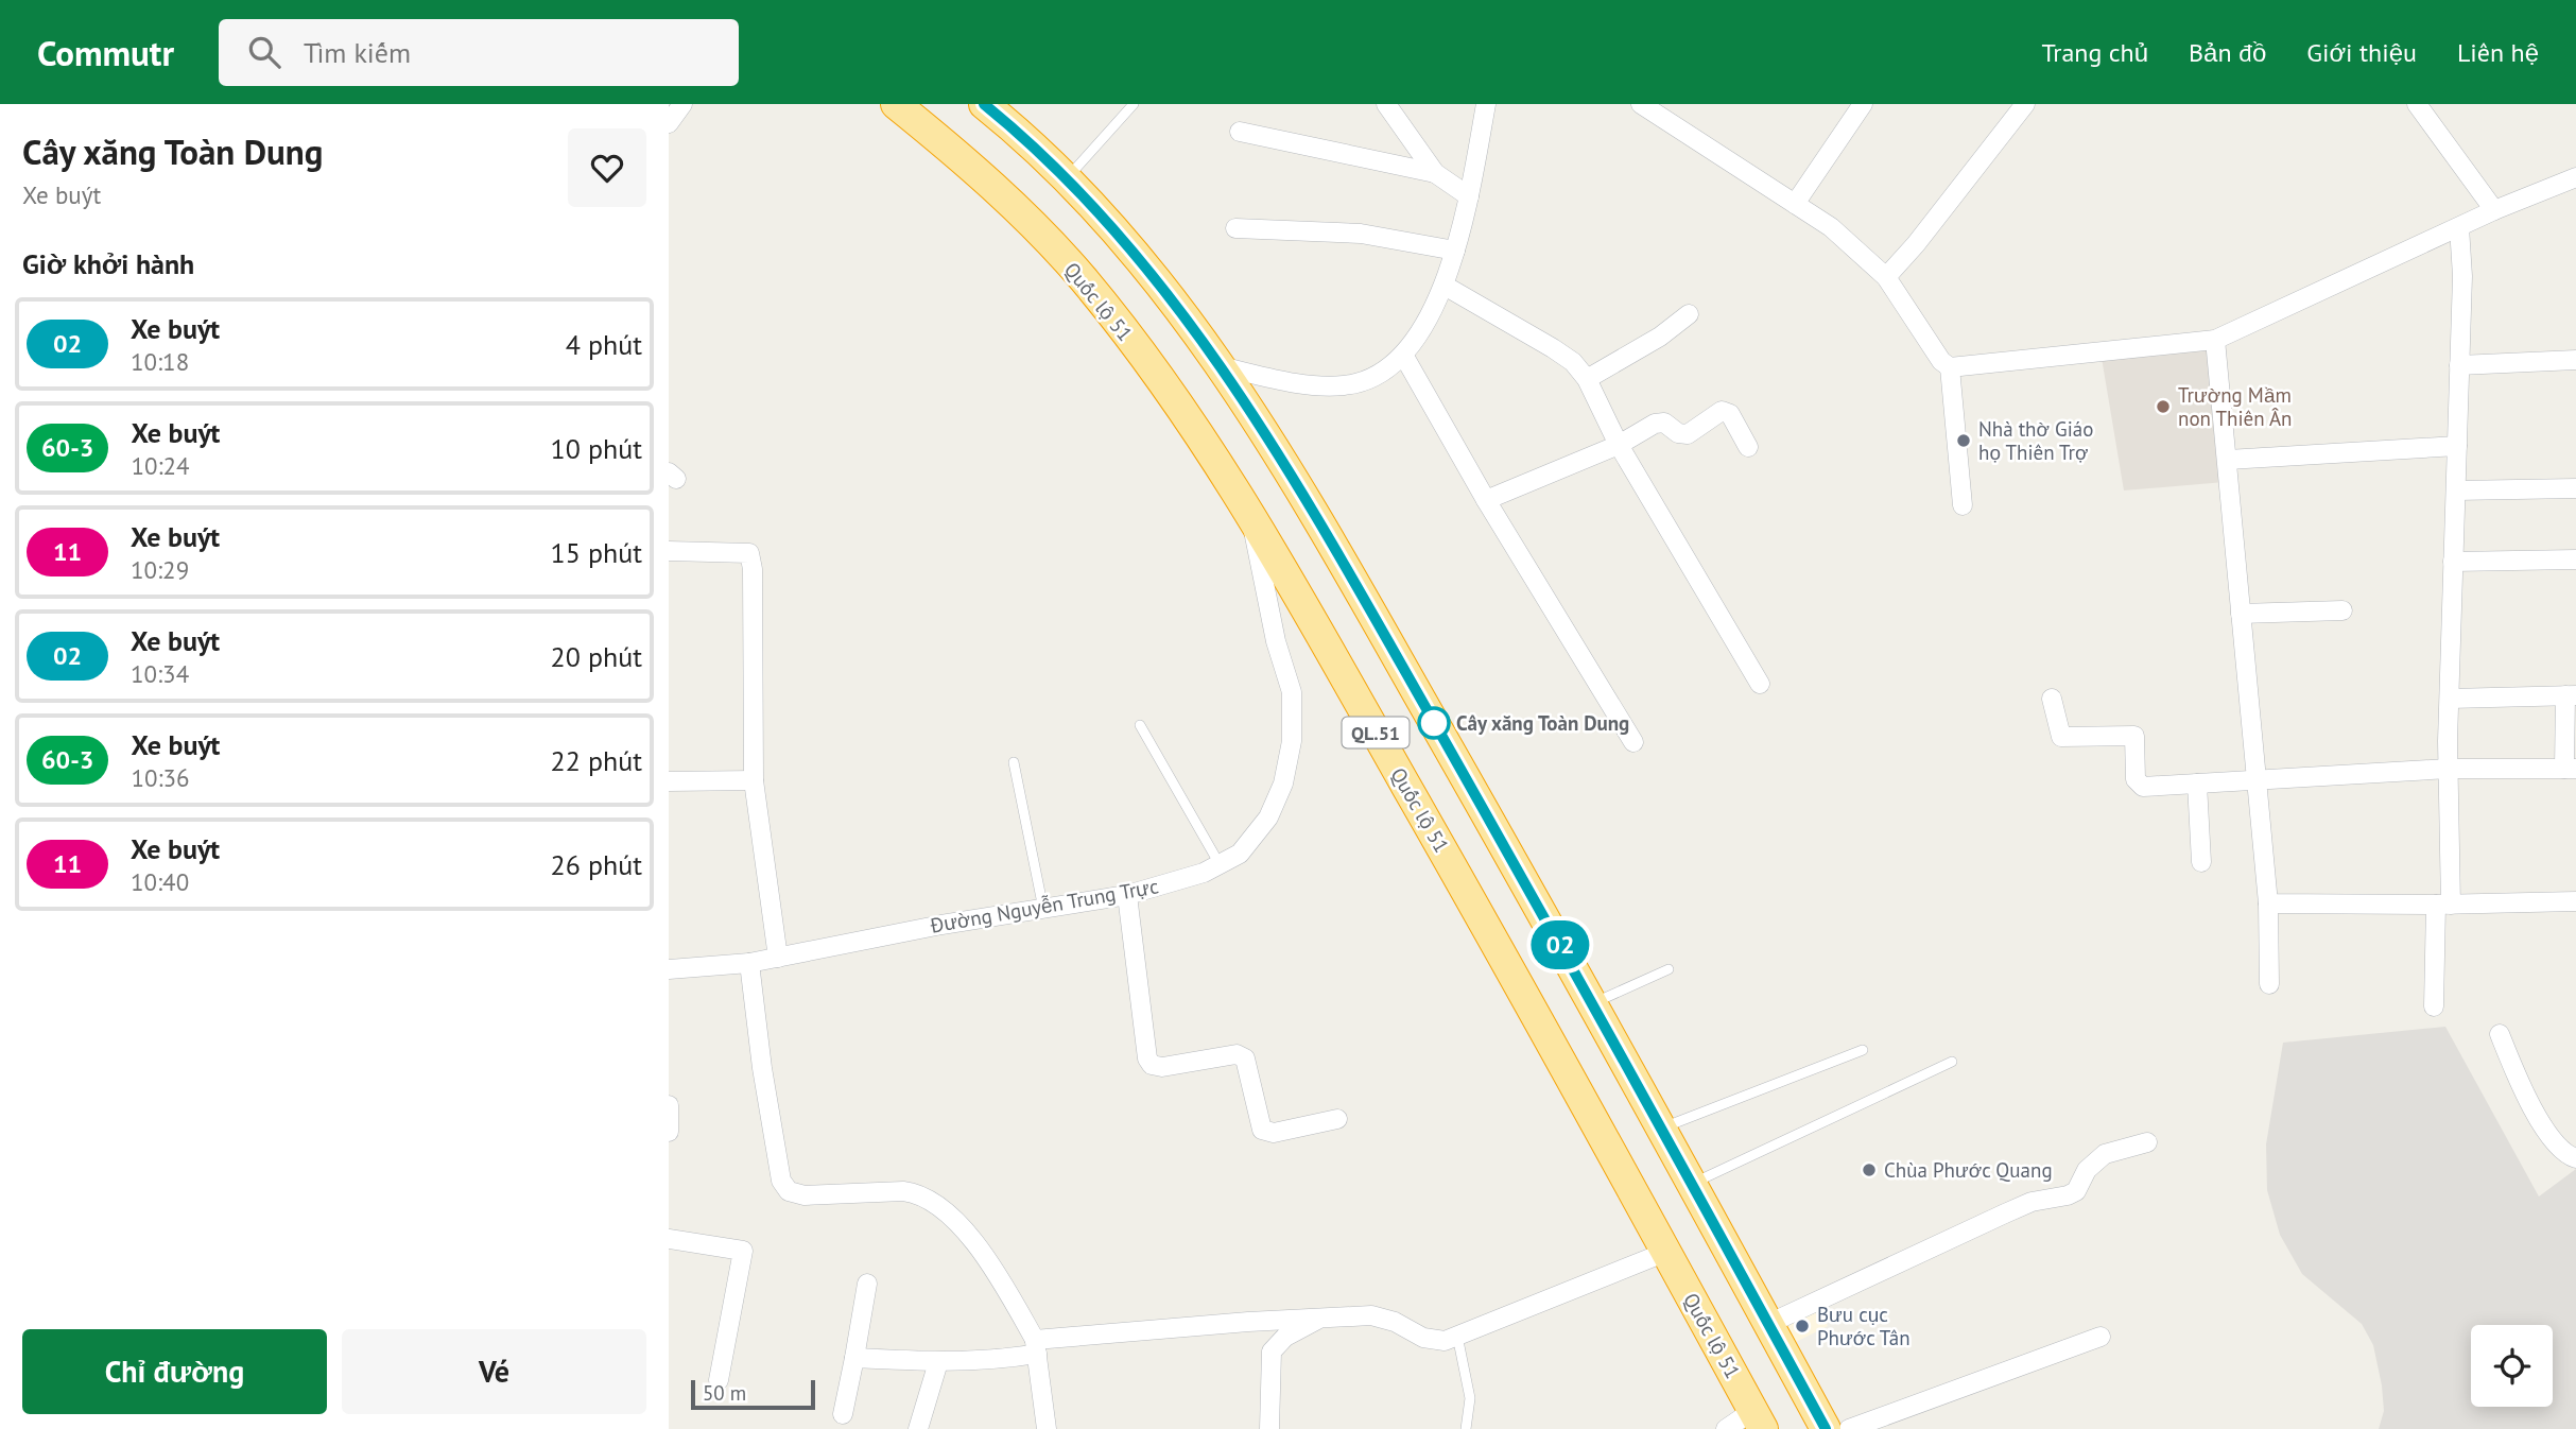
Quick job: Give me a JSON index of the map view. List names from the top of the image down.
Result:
{
  "streets": {
    "highway": ["Quốc lộ 51", "QL.51"],
    "street": ["Đường Nguyễn Trung Trực"]
  },
  "crossings": [
    ["Quốc lộ 51", "Đường Nguyễn Trung Trực"]
  ],
  "places": [
    "Trường Mầm non Thiên Ân",
    "Nhà thờ Giáo họ Thiên Trợ",
    "Cây xăng Toàn Dung",
    "Chùa Phước Quang",
    "Bưu cục Phước Tân"
  ],
  "lines": ["bus line 02"],
  "scale_bar": "50 m",
  "page": {
    "header": "Commutr",
    "search": "Tìm kiếm",
    "nav": [
      "Trang chủ",
      "Bản đồ",
      "Giới thiệu",
      "Liên hệ"
    ],
    "heading": [
      ["Cây xăng Toàn Dung", "Xe buýt"],
      "Giờ khởi hành"
    ],
    "on_map": "02",
    "list": [
      {
        "mark": "02",
        "name": "Xe buýt",
        "note": "10:18",
        "value": "4 phút"
      },
      {
        "mark": "60-3",
        "name": "Xe buýt",
        "note": "10:24",
        "value": "10 phút"
      },
      {
        "mark": "11",
        "name": "Xe buýt",
        "note": "10:29",
        "value": "15 phút"
      },
      {
        "mark": "02",
        "name": "Xe buýt",
        "note": "10:34",
        "value": "20 phút"
      },
      {
        "mark": "60-3",
        "name": "Xe buýt",
        "note": "10:36",
        "value": "22 phút"
      },
      {
        "mark": "11",
        "name": "Xe buýt",
        "note": "10:40",
        "value": "26 phút"
      }
    ],
    "buttons": ["Chỉ đường", "Vé"],
    "scale": "50 m"
  }
}
